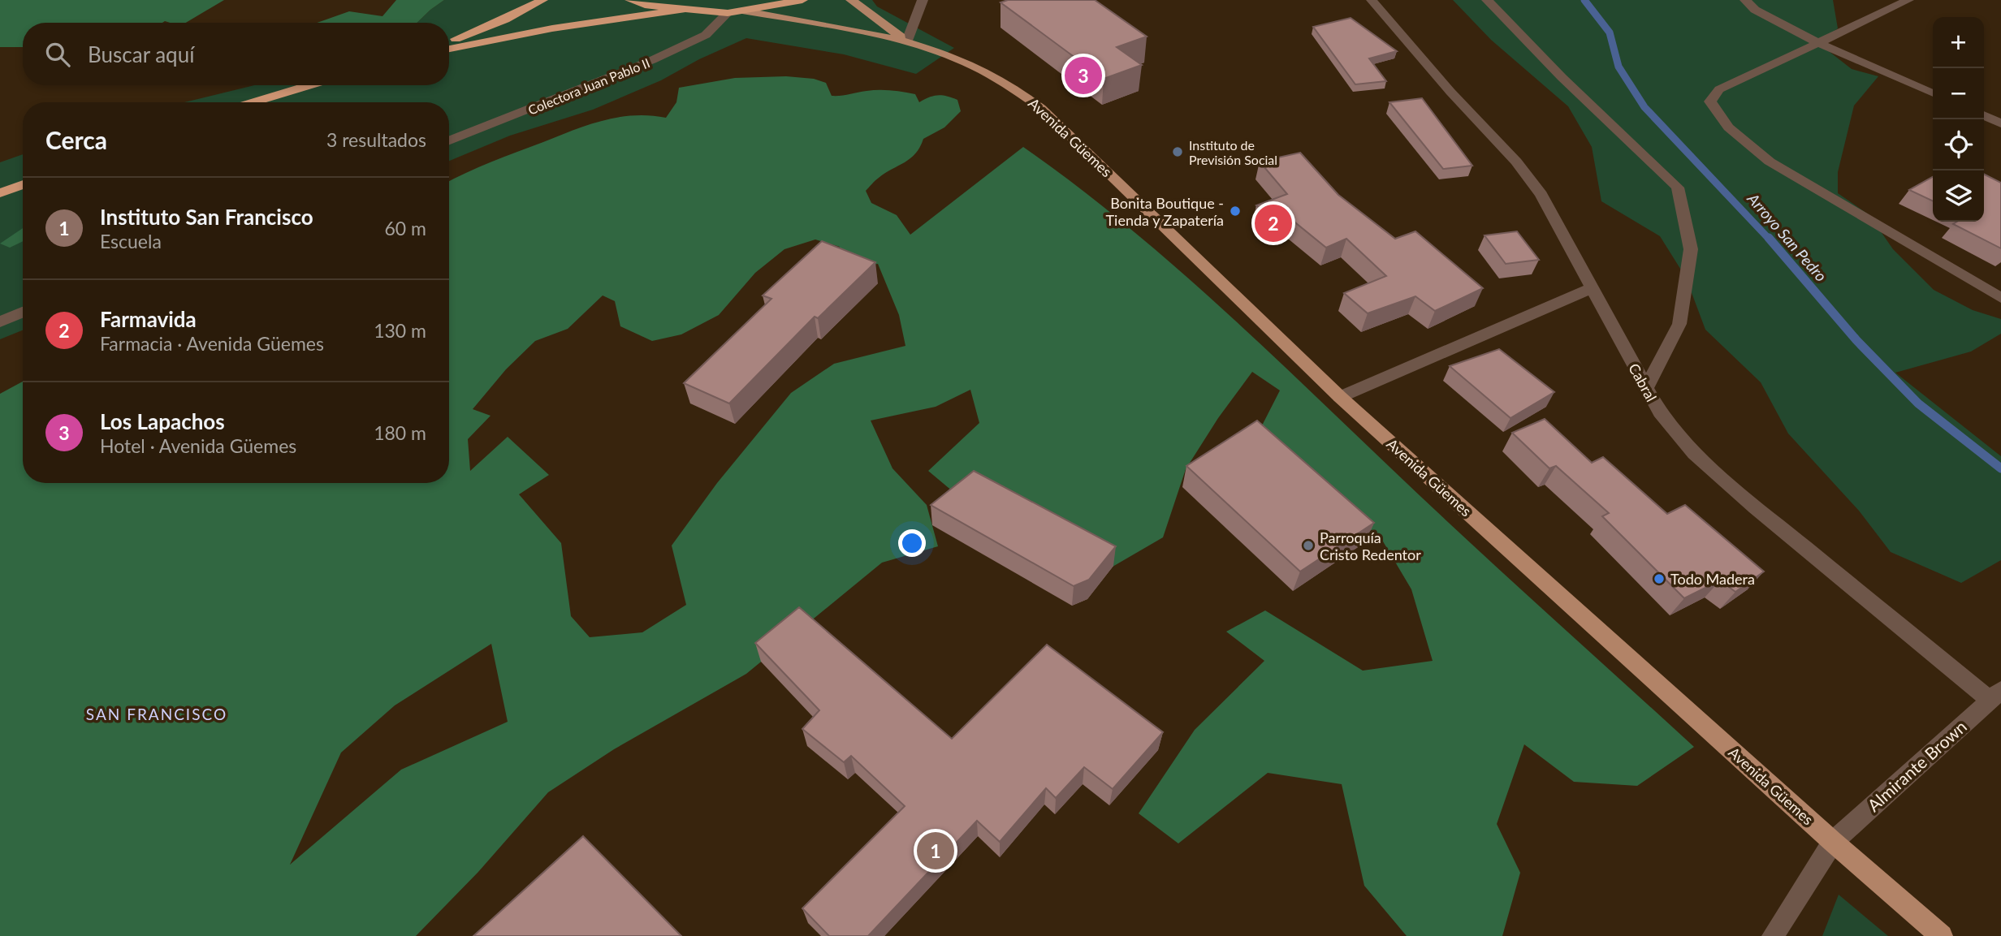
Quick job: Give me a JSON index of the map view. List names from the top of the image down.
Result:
{
  "streets": {
    "main road": ["Avenida Güemes"],
    "street": ["Colectora Juan Pablo II", "Cabral", "Almirante Brown"]
  },
  "crossings": [
    ["Avenida Güemes", "Almirante Brown"],
    ["Cabral", "Almirante Brown"]
  ],
  "districts": ["SAN FRANCISCO"],
  "water": ["Arroyo San Pedro"],
  "places": [
    "Instituto de Previsión Social",
    "Bonita Boutique - Tienda y Zapatería",
    "Parroquía Cristo Redentor",
    "Todo Madera"
  ],
  "page": {
    "map_buttons": ["+", "−"],
    "search": "Buscar aquí",
    "pins": ["3", "2", "1"],
    "heading": ["Cerca", "3 resultados"],
    "list": [
      {
        "mark": "1",
        "name": "Instituto San Francisco",
        "note": "Escuela",
        "value": "60 m"
      },
      {
        "mark": "2",
        "name": "Farmavida",
        "note": "Farmacia · Avenida Güemes",
        "value": "130 m"
      },
      {
        "mark": "3",
        "name": "Los Lapachos",
        "note": "Hotel · Avenida Güemes",
        "value": "180 m"
      }
    ]
  }
}
